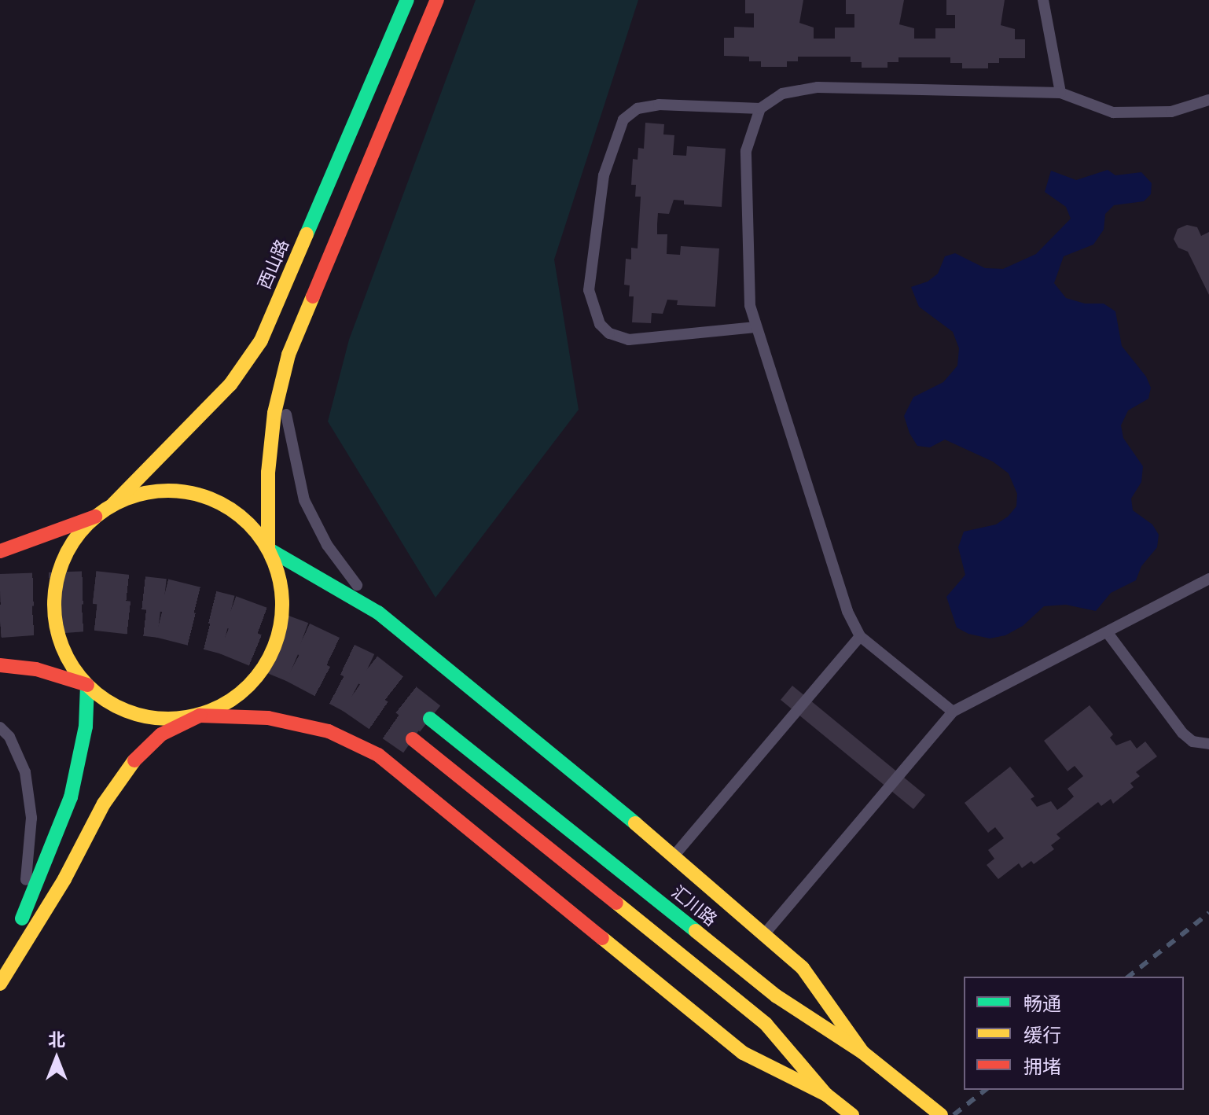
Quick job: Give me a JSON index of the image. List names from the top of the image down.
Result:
{
  "streets": {
    "main road": ["西山路", "汇川路"]
  },
  "legend": ["畅通", "缓行", "拥堵"],
  "north": "top"
}
